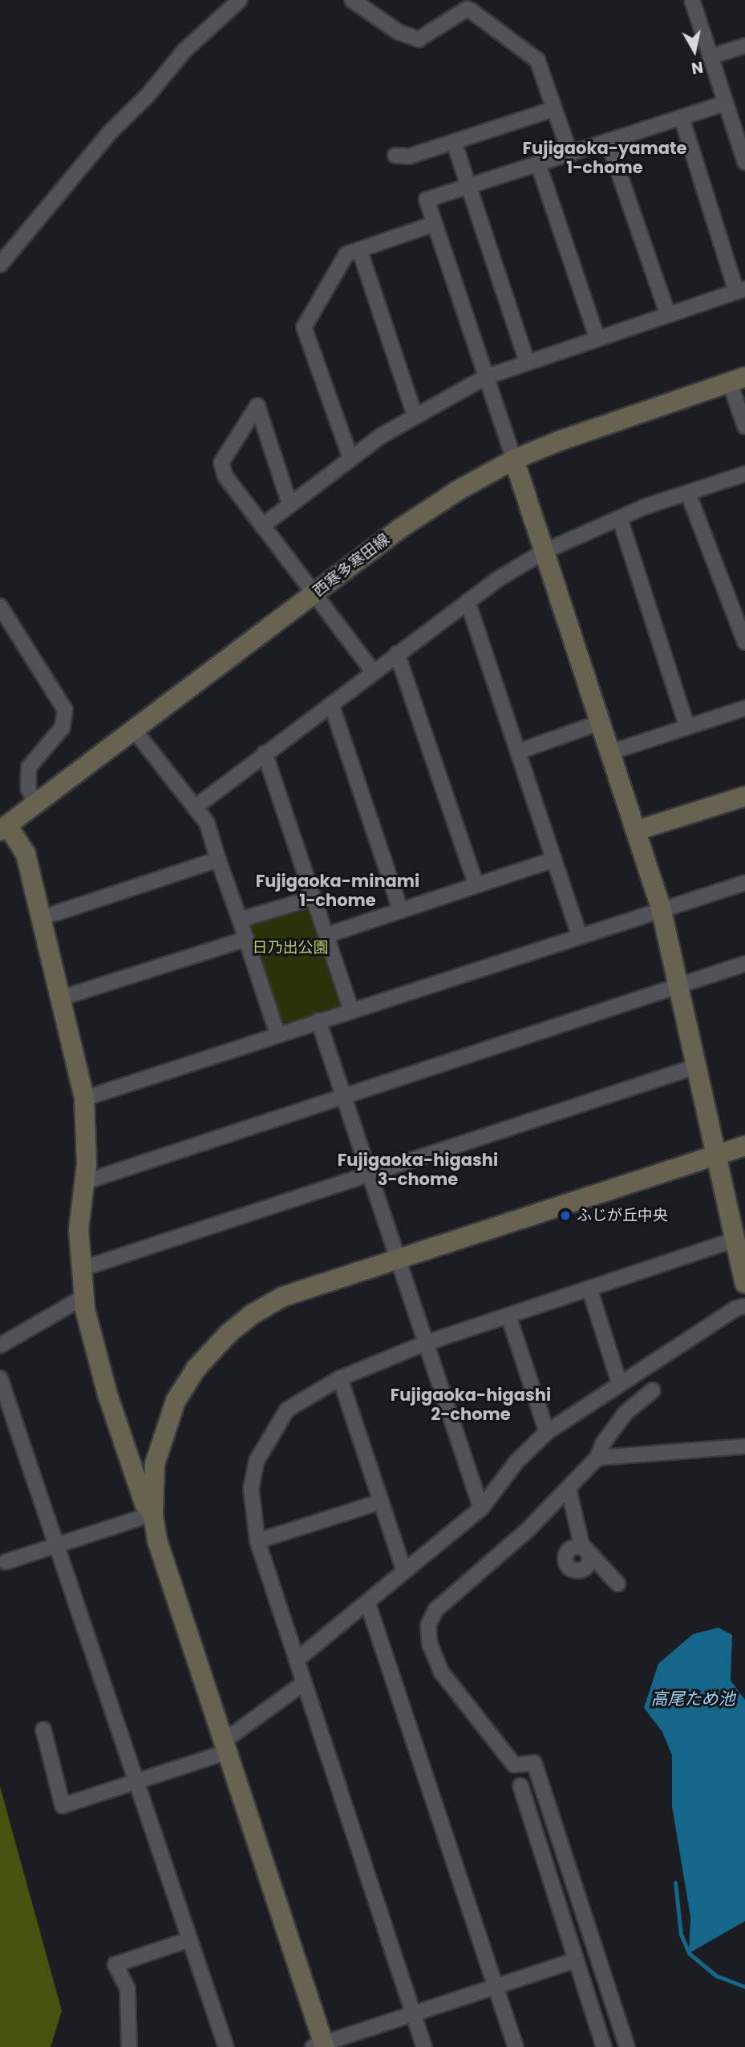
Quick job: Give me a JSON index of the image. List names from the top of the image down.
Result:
{
  "streets": {
    "street": ["西寒多寒田線"]
  },
  "districts": [
    "Fujigaoka-yamate 1-chome",
    "Fujigaoka-minami 1-chome",
    "Fujigaoka-higashi 3-chome",
    "Fujigaoka-higashi 2-chome"
  ],
  "water": ["高尾ため池"],
  "parks": ["日乃出公園"],
  "places": ["ふじが丘中央"],
  "north": "bottom"
}
